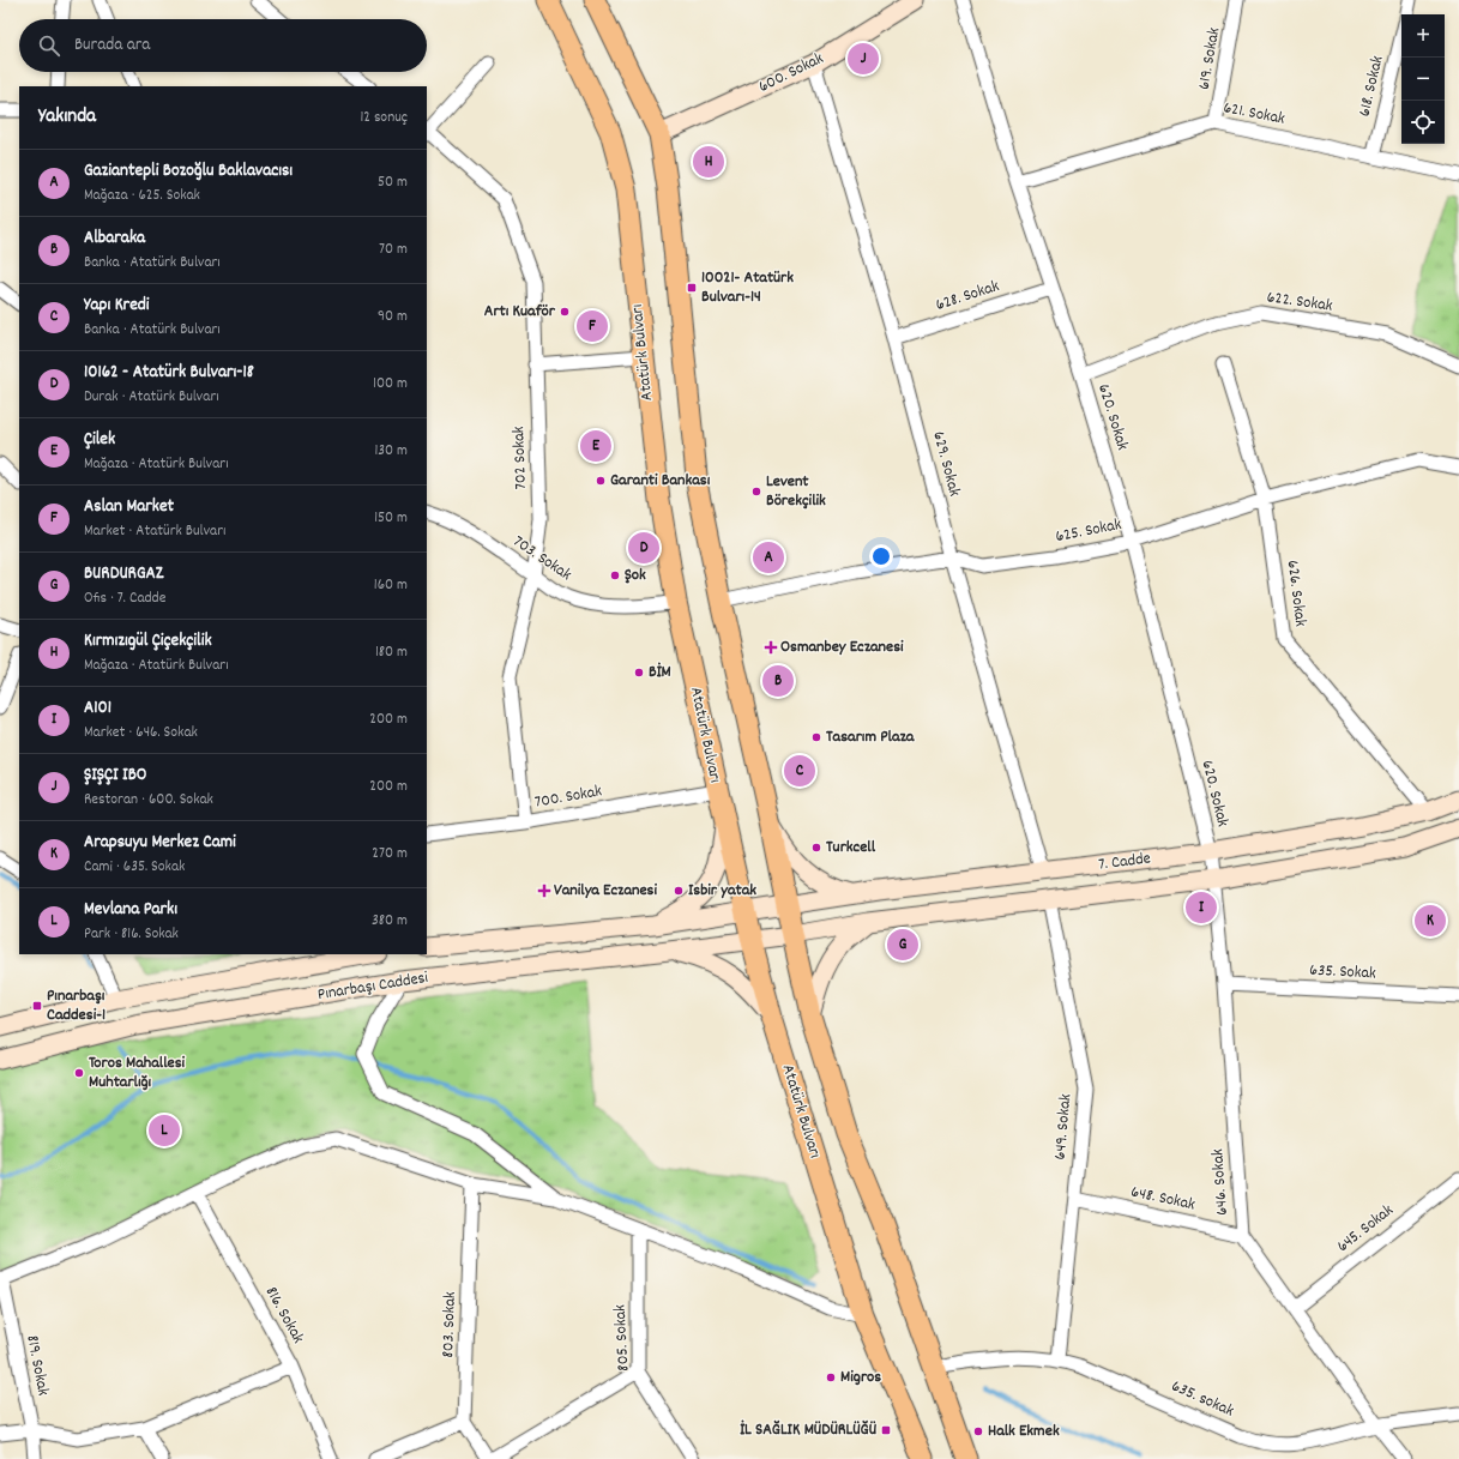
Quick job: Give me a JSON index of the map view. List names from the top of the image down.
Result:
{
  "streets": {
    "main road": ["Atatürk Bulvarı"],
    "street": [
      "619. Sokak",
      "600. Sokak",
      "618. Sokak",
      "621. Sokak",
      "628. Sokak",
      "622. Sokak",
      "620. Sokak",
      "702 Sokak",
      "629. Sokak",
      "625. Sokak",
      "703. Sokak",
      "626. Sokak",
      "700. Sokak",
      "7. Cadde",
      "635. Sokak",
      "Pınarbaşı Caddesi",
      "649. Sokak",
      "646. Sokak",
      "648. Sokak",
      "645. Sokak",
      "816. Sokak",
      "803. Sokak",
      "805. Sokak",
      "819. Sokak",
      "635. sokak"
    ]
  },
  "crossings": [
    ["619. Sokak", "621. Sokak"],
    ["600. Sokak", "629. Sokak"],
    ["618. Sokak", "621. Sokak"],
    ["621. Sokak", "620. Sokak"],
    ["628. Sokak", "620. Sokak"],
    ["628. Sokak", "629. Sokak"],
    ["622. Sokak", "620. Sokak"],
    ["Atatürk Bulvarı", "703. Sokak"],
    ["Atatürk Bulvarı", "700. Sokak"],
    ["Atatürk Bulvarı", "7. Cadde"],
    ["Atatürk Bulvarı", "Pınarbaşı Caddesi"],
    ["620. Sokak", "625. Sokak"],
    ["620. Sokak", "7. Cadde"],
    ["620. Sokak", "646. Sokak"],
    ["702 Sokak", "703. Sokak"],
    ["702 Sokak", "700. Sokak"],
    ["629. Sokak", "625. Sokak"],
    ["629. Sokak", "7. Cadde"],
    ["625. Sokak", "626. Sokak"],
    ["626. Sokak", "7. Cadde"],
    ["7. Cadde", "Pınarbaşı Caddesi"],
    ["7. Cadde", "649. Sokak"],
    ["7. Cadde", "646. Sokak"],
    ["635. Sokak", "646. Sokak"],
    ["649. Sokak", "648. Sokak"],
    ["649. Sokak", "635. sokak"],
    ["646. Sokak", "648. Sokak"],
    ["646. Sokak", "645. Sokak"],
    ["646. Sokak", "635. sokak"]
  ],
  "places": {
    "transit": ["10021- Atatürk Bulvarı-14", "Pınarbaşı Caddesi-1", "İL SAĞLIK MÜDÜRLÜĞÜ"],
    "other": [
      "Artı Kuaför",
      "Garanti Bankası",
      "Levent Börekçilik",
      "Şok",
      "BİM",
      "Tasarım Plaza",
      "Turkcell",
      "Isbir yatak",
      "Toros Mahallesi Muhtarlığı",
      "Migros",
      "Halk Ekmek"
    ],
    "health": ["Osmanbey Eczanesi", "Vanilya Eczanesi"]
  },
  "page": {
    "map_buttons": ["+", "−"],
    "search": "Burada ara",
    "pins": [
      "J",
      "H",
      "F",
      "E",
      "D",
      "A",
      "B",
      "C",
      "I",
      "K",
      "G",
      "L"
    ],
    "heading": ["Yakında", "12 sonuç"],
    "list": [
      {
        "mark": "A",
        "name": "Gaziantepli Bozoğlu Baklavacısı",
        "note": "Mağaza · 625. Sokak",
        "value": "50 m"
      },
      {
        "mark": "B",
        "name": "Albaraka",
        "note": "Banka · Atatürk Bulvarı",
        "value": "70 m"
      },
      {
        "mark": "C",
        "name": "Yapı Kredi",
        "note": "Banka · Atatürk Bulvarı",
        "value": "90 m"
      },
      {
        "mark": "D",
        "name": "10162 - Atatürk Bulvarı-18",
        "note": "Durak · Atatürk Bulvarı",
        "value": "100 m"
      },
      {
        "mark": "E",
        "name": "Çilek",
        "note": "Mağaza · Atatürk Bulvarı",
        "value": "130 m"
      },
      {
        "mark": "F",
        "name": "Aslan Market",
        "note": "Market · Atatürk Bulvarı",
        "value": "150 m"
      },
      {
        "mark": "G",
        "name": "BURDURGAZ",
        "note": "Ofis · 7. Cadde",
        "value": "160 m"
      },
      {
        "mark": "H",
        "name": "Kırmızıgül Çiçekçilik",
        "note": "Mağaza · Atatürk Bulvarı",
        "value": "180 m"
      },
      {
        "mark": "I",
        "name": "A101",
        "note": "Market · 646. Sokak",
        "value": "200 m"
      },
      {
        "mark": "J",
        "name": "ŞIŞÇI IBO",
        "note": "Restoran · 600. Sokak",
        "value": "200 m"
      },
      {
        "mark": "K",
        "name": "Arapsuyu Merkez Cami",
        "note": "Cami · 635. Sokak",
        "value": "270 m"
      },
      {
        "mark": "L",
        "name": "Mevlana Parkı",
        "note": "Park · 816. Sokak",
        "value": "380 m"
      }
    ]
  }
}
